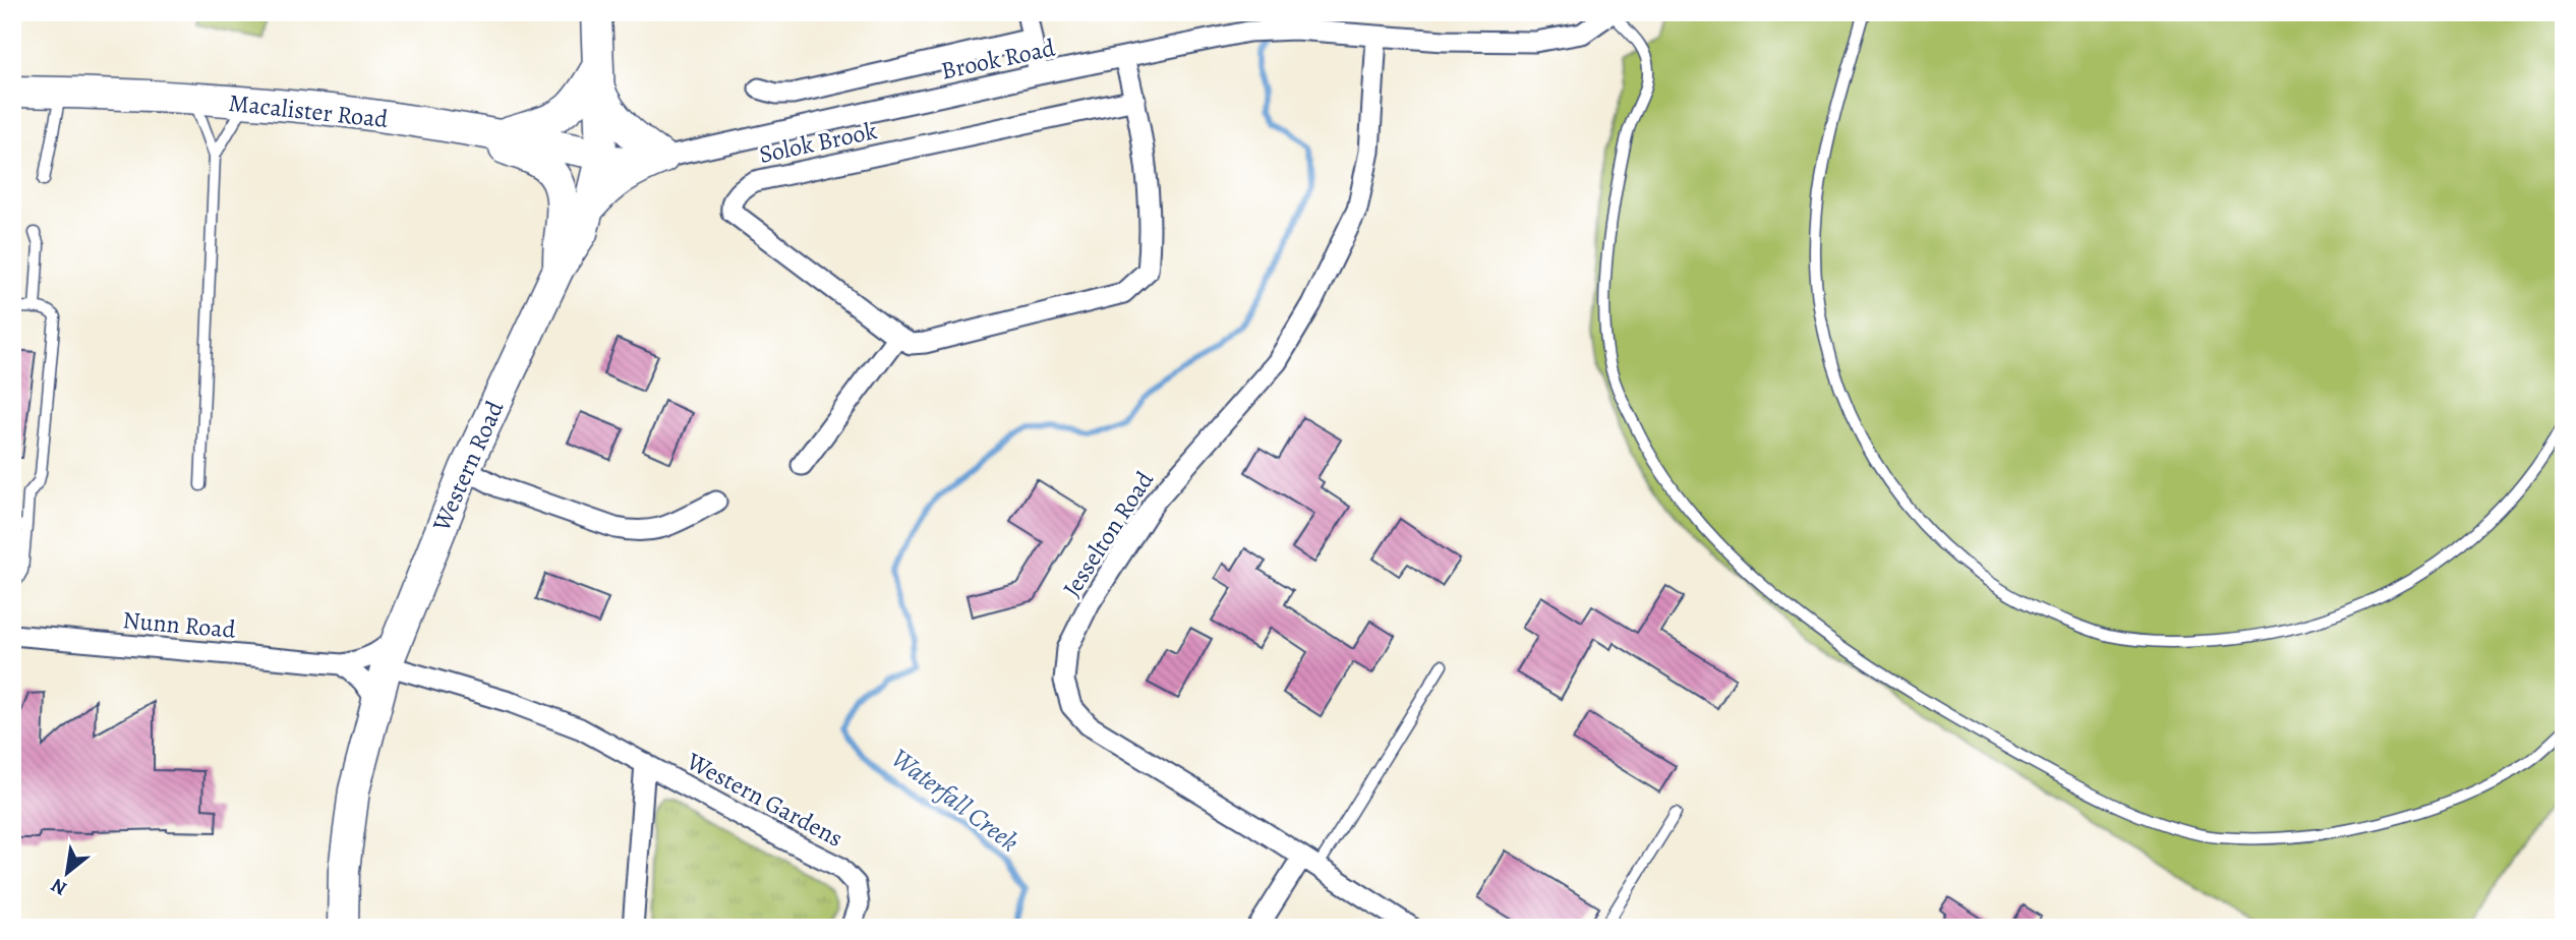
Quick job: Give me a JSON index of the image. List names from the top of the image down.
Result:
{
  "streets": {
    "main road": ["Macalister Road", "Western Road"],
    "street": [
      "Brook Road",
      "Solok Brook",
      "Jesselton Road",
      "Nunn Road",
      "Western Gardens"
    ]
  },
  "crossings": [
    ["Brook Road", "Macalister Road"],
    ["Brook Road", "Solok Brook"],
    ["Brook Road", "Western Road"],
    ["Brook Road", "Jesselton Road"],
    ["Macalister Road", "Western Road"],
    ["Western Road", "Nunn Road"],
    ["Western Road", "Western Gardens"]
  ],
  "water": ["Waterfall Creek"],
  "north": "bottom left"
}
